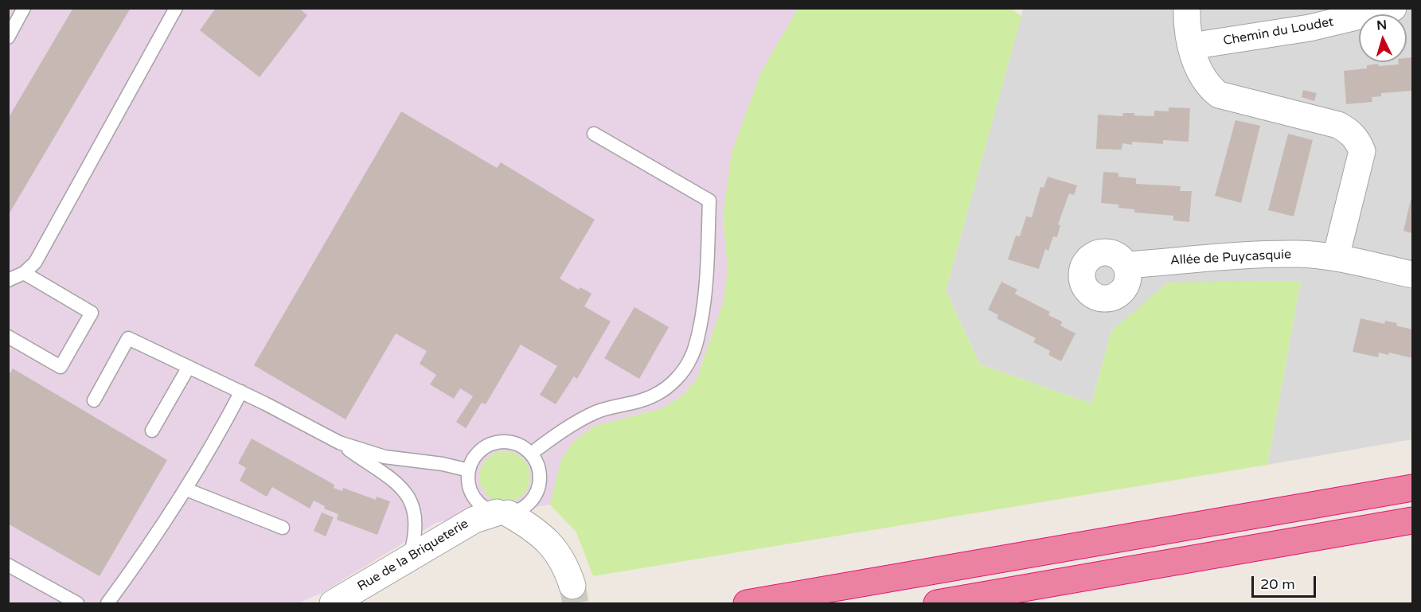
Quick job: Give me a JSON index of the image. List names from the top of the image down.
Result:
{
  "streets": {
    "street": ["Chemin du Loudet", "Allée de Puycasquie", "Rue de la Briqueterie"]
  },
  "scale_bar": "20 m",
  "north": "top"
}
